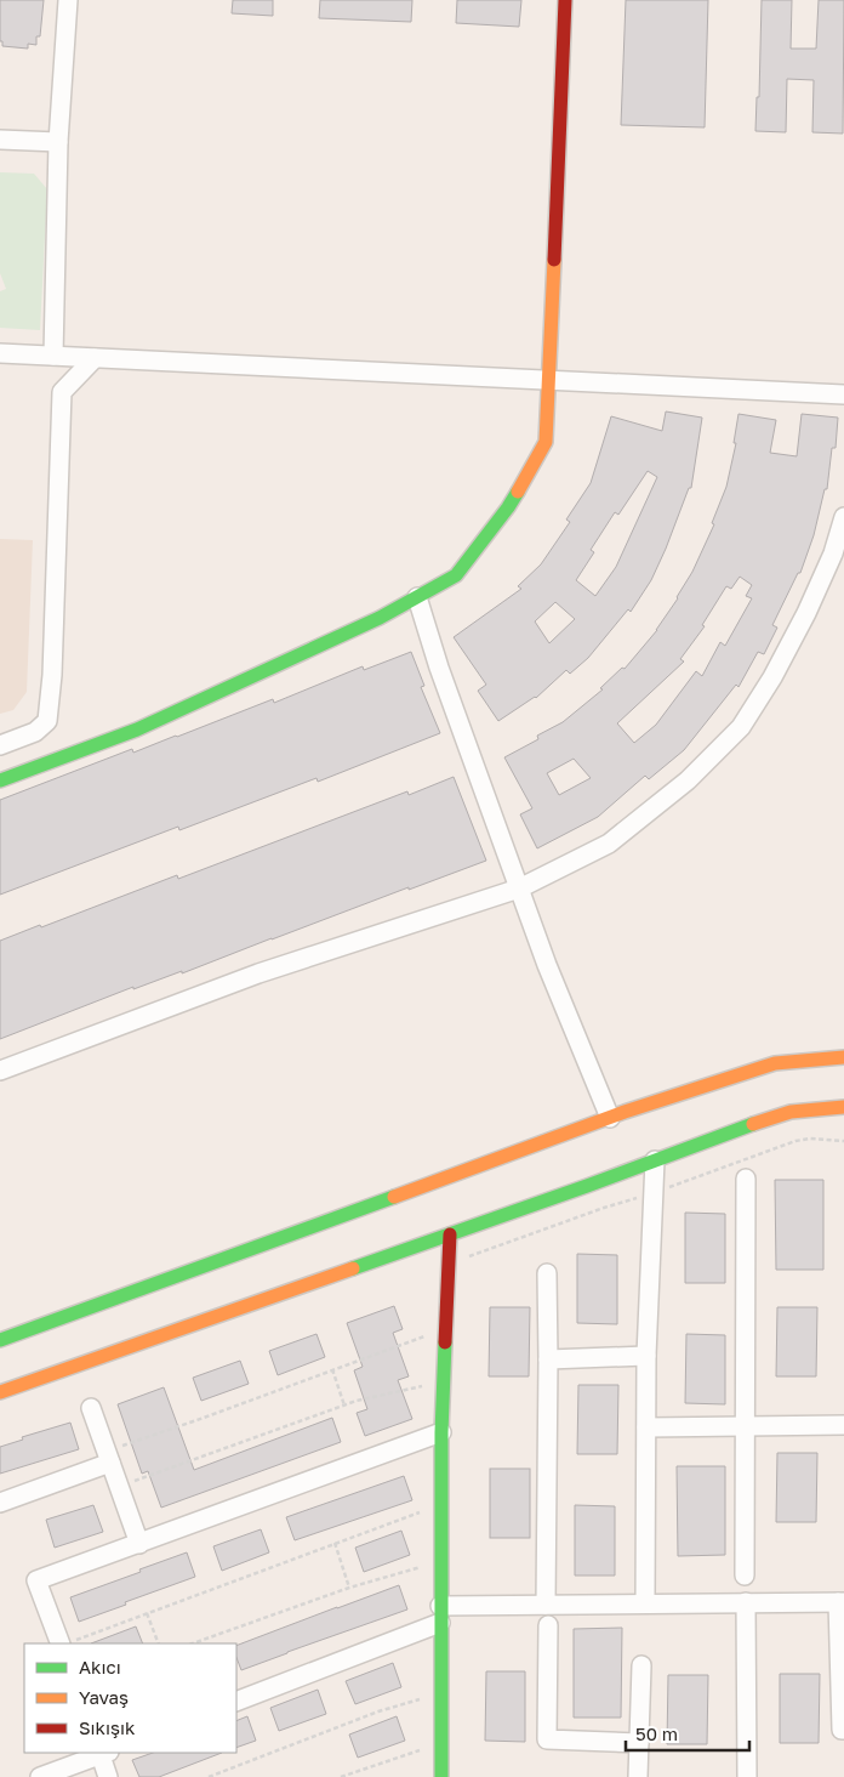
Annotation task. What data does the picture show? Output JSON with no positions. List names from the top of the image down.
{
  "legend": ["Akıcı", "Yavaş", "Sıkışık"],
  "scale_bar": "50 m"
}
